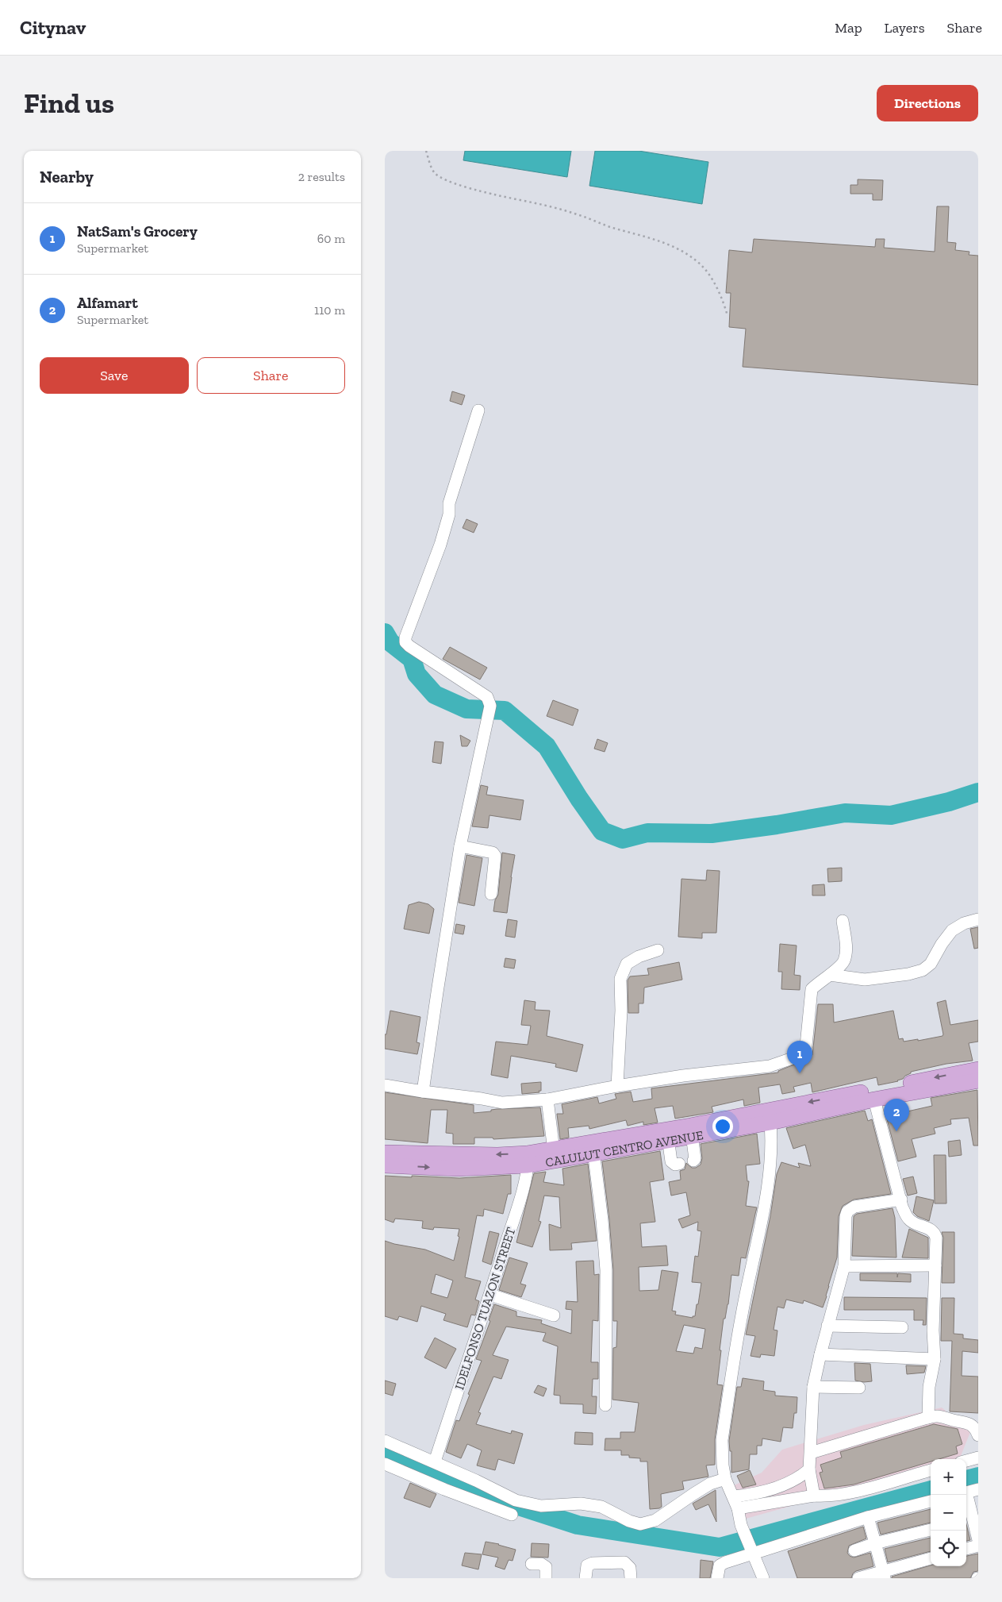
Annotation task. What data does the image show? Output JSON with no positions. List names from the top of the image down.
{
  "streets": {
    "main road": ["CALULUT CENTRO AVENUE"],
    "street": ["IDELFONSO TUAZON STREET"]
  },
  "crossings": [
    ["CALULUT CENTRO AVENUE", "IDELFONSO TUAZON STREET"]
  ],
  "page": {
    "header": "Citynav",
    "nav": ["Map", "Layers", "Share"],
    "buttons": [
      "Directions",
      ["Save", "Share"]
    ],
    "title": "Find us",
    "heading": ["Nearby", "2 results"],
    "list": [
      {
        "mark": "1",
        "name": "NatSam's Grocery",
        "note": "Supermarket",
        "value": "60 m"
      },
      {
        "mark": "2",
        "name": "Alfamart",
        "note": "Supermarket",
        "value": "110 m"
      }
    ],
    "pins": ["1", "2"],
    "map_buttons": ["+", "−"]
  }
}
